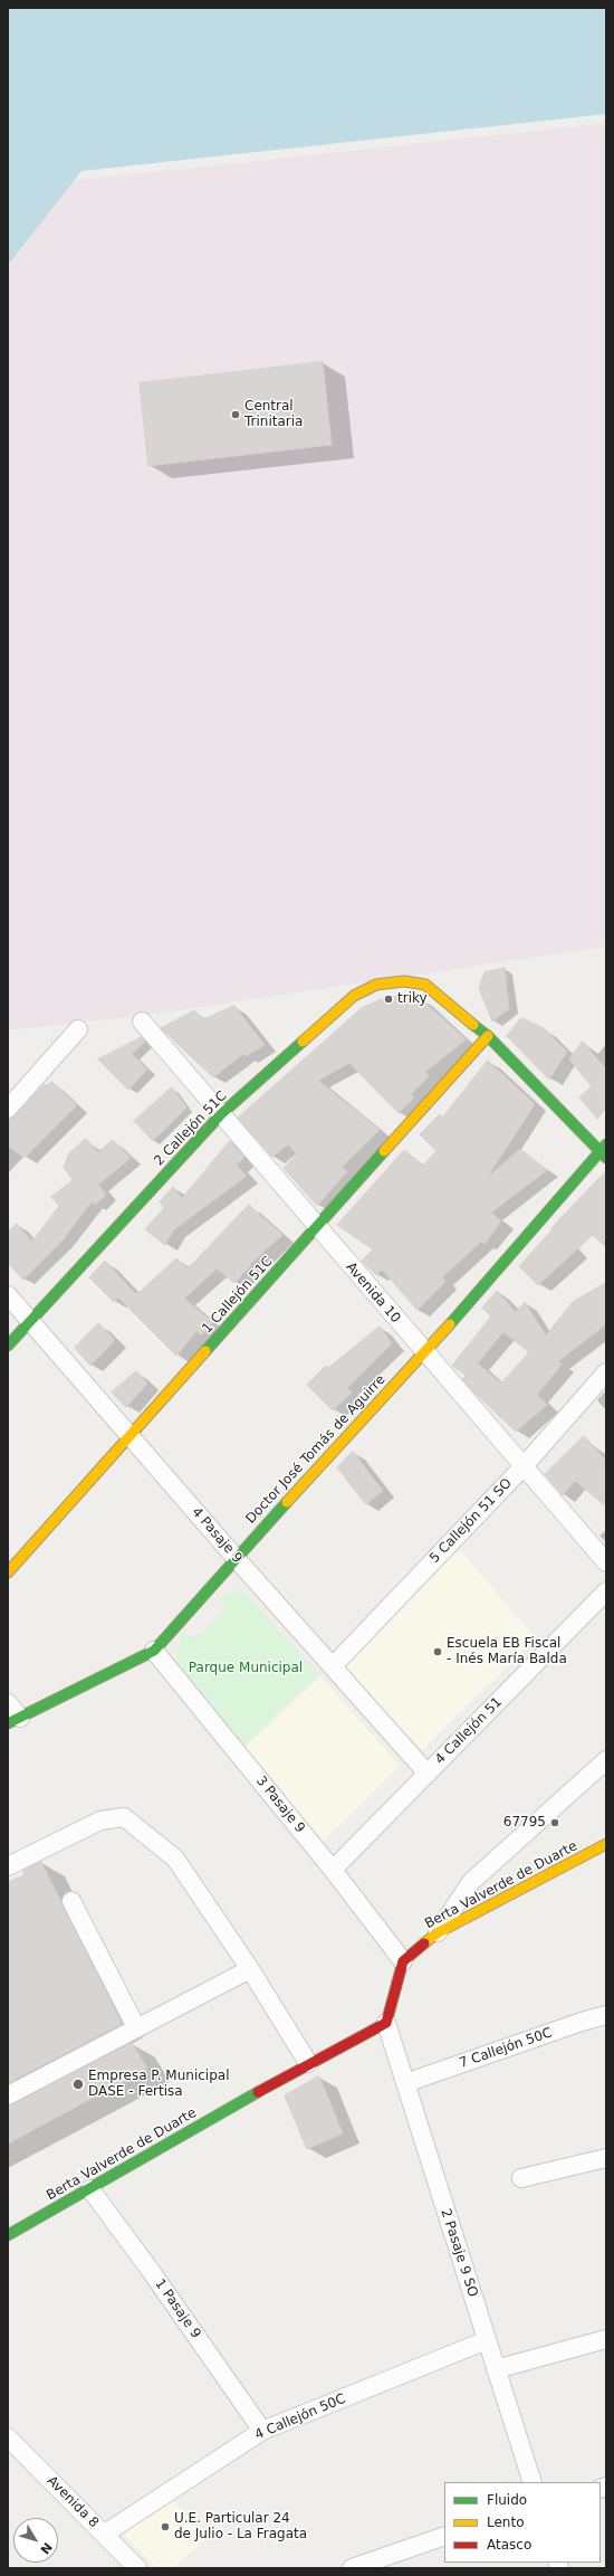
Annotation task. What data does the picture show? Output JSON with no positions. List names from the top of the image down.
{
  "streets": {
    "street": [
      "2 Callejón 51C",
      "Avenida 10",
      "1 Callejón 51C",
      "Doctor José Tomás de Aguirre",
      "5 Callejón 51 SO",
      "4 Pasaje 9",
      "4 Callejón 51",
      "3 Pasaje 9",
      "Berta Valverde de Duarte",
      "7 Callejón 50C",
      "2 Pasaje 9 SO",
      "1 Pasaje 9",
      "4 Callejón 50C",
      "Avenida 8"
    ]
  },
  "crossings": [
    ["2 Callejón 51C", "Avenida 10"],
    ["2 Callejón 51C", "1 Callejón 51C"],
    ["2 Callejón 51C", "4 Pasaje 9"],
    ["Avenida 10", "1 Callejón 51C"],
    ["Avenida 10", "Doctor José Tomás de Aguirre"],
    ["Avenida 10", "5 Callejón 51 SO"],
    ["1 Callejón 51C", "4 Pasaje 9"],
    ["Doctor José Tomás de Aguirre", "4 Pasaje 9"],
    ["Doctor José Tomás de Aguirre", "3 Pasaje 9"],
    ["5 Callejón 51 SO", "4 Pasaje 9"],
    ["4 Pasaje 9", "4 Callejón 51"],
    ["4 Callejón 51", "3 Pasaje 9"],
    ["3 Pasaje 9", "Berta Valverde de Duarte"],
    ["Berta Valverde de Duarte", "2 Pasaje 9 SO"],
    ["Berta Valverde de Duarte", "1 Pasaje 9"],
    ["7 Callejón 50C", "2 Pasaje 9 SO"],
    ["2 Pasaje 9 SO", "4 Callejón 50C"],
    ["1 Pasaje 9", "4 Callejón 50C"],
    ["4 Callejón 50C", "Avenida 8"]
  ],
  "parks": ["Parque Municipal"],
  "places": [
    "Central Trinitaria",
    "triky",
    "Escuela EB Fiscal - Inés María Balda",
    "67795",
    "Empresa P. Municipal DASE - Fertisa",
    "U.E. Particular 24 de Julio - La Fragata"
  ],
  "legend": ["Fluido", "Lento", "Atasco"],
  "north": "bottom right"
}
